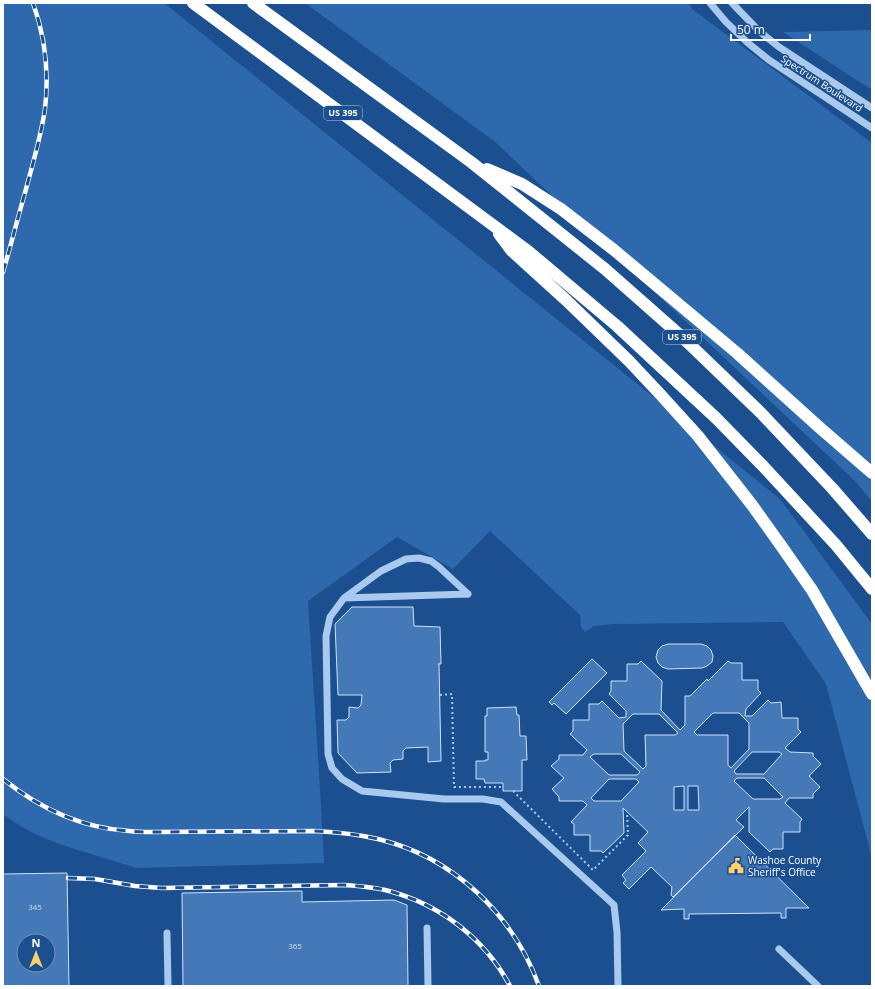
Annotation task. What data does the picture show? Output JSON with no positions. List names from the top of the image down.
{
  "streets": {
    "highway": ["US 395"],
    "street": ["Spectrum Boulevard"]
  },
  "places": {
    "public building": ["Washoe County Sheriff's Office"]
  },
  "house_numbers": ["345", "365"],
  "scale_bar": "50 m",
  "north": "top"
}
